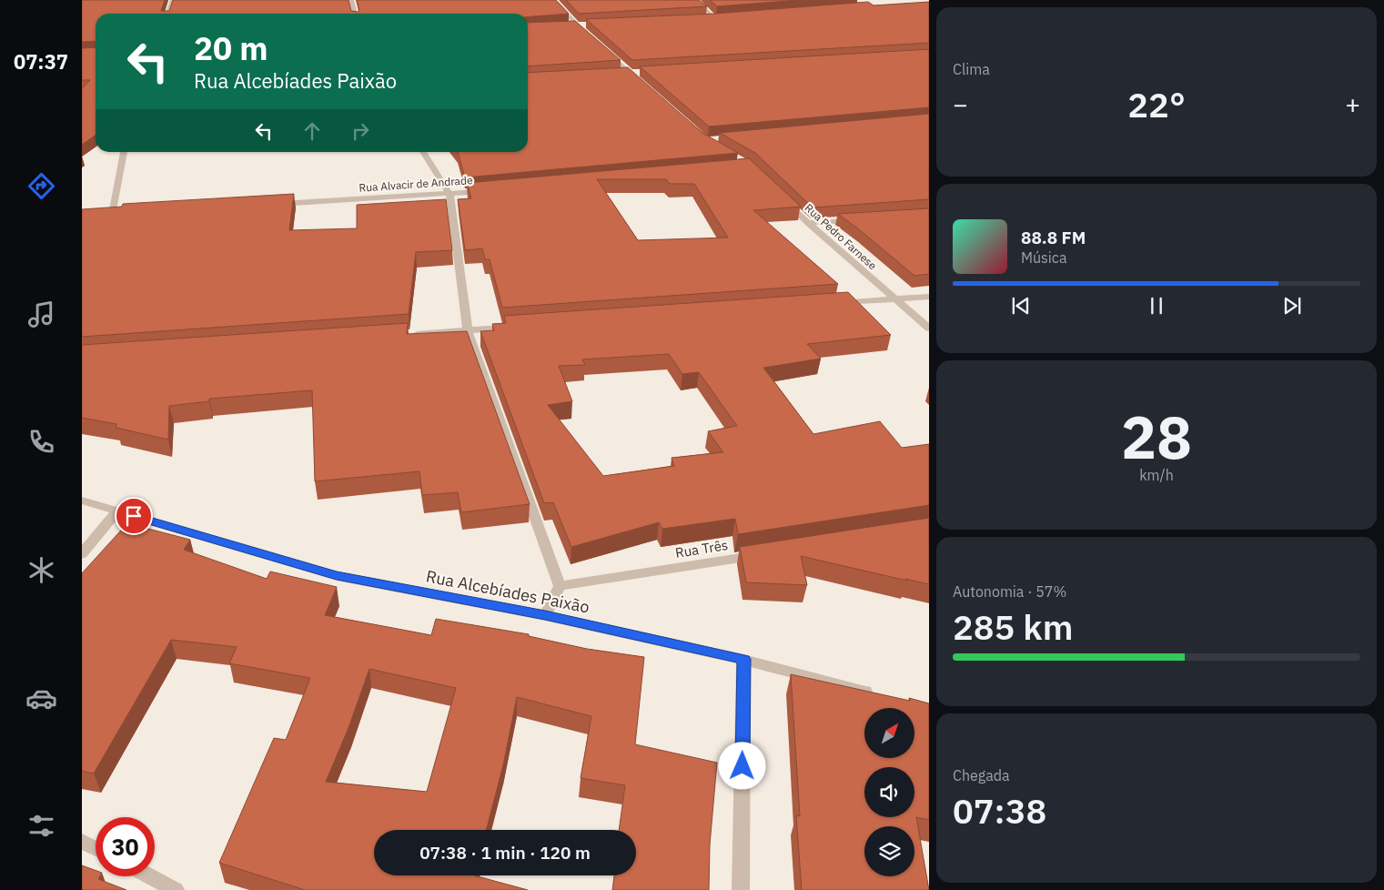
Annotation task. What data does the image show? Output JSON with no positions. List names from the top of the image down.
{
  "streets": {
    "street": [
      "Rua Alvacir de Andrade",
      "Rua Pedro Farnese",
      "Rua Três",
      "Rua Alcebíades Paixão"
    ]
  },
  "north": "top right",
  "page": {
    "tabs": "07:37",
    "tile": [
      "Clima",
      ["28", "km/h"],
      ["Autonomia · 57%", "285 km"],
      ["Chegada", "07:38"]
    ],
    "turn": ["20 m", "Rua Alcebíades Paixão"],
    "heat": ["−", "22°", "+"],
    "song": ["88.8 FM", "Música"],
    "limit": "30",
    "trip": "07:38 · 1 min · 120 m"
  }
}
